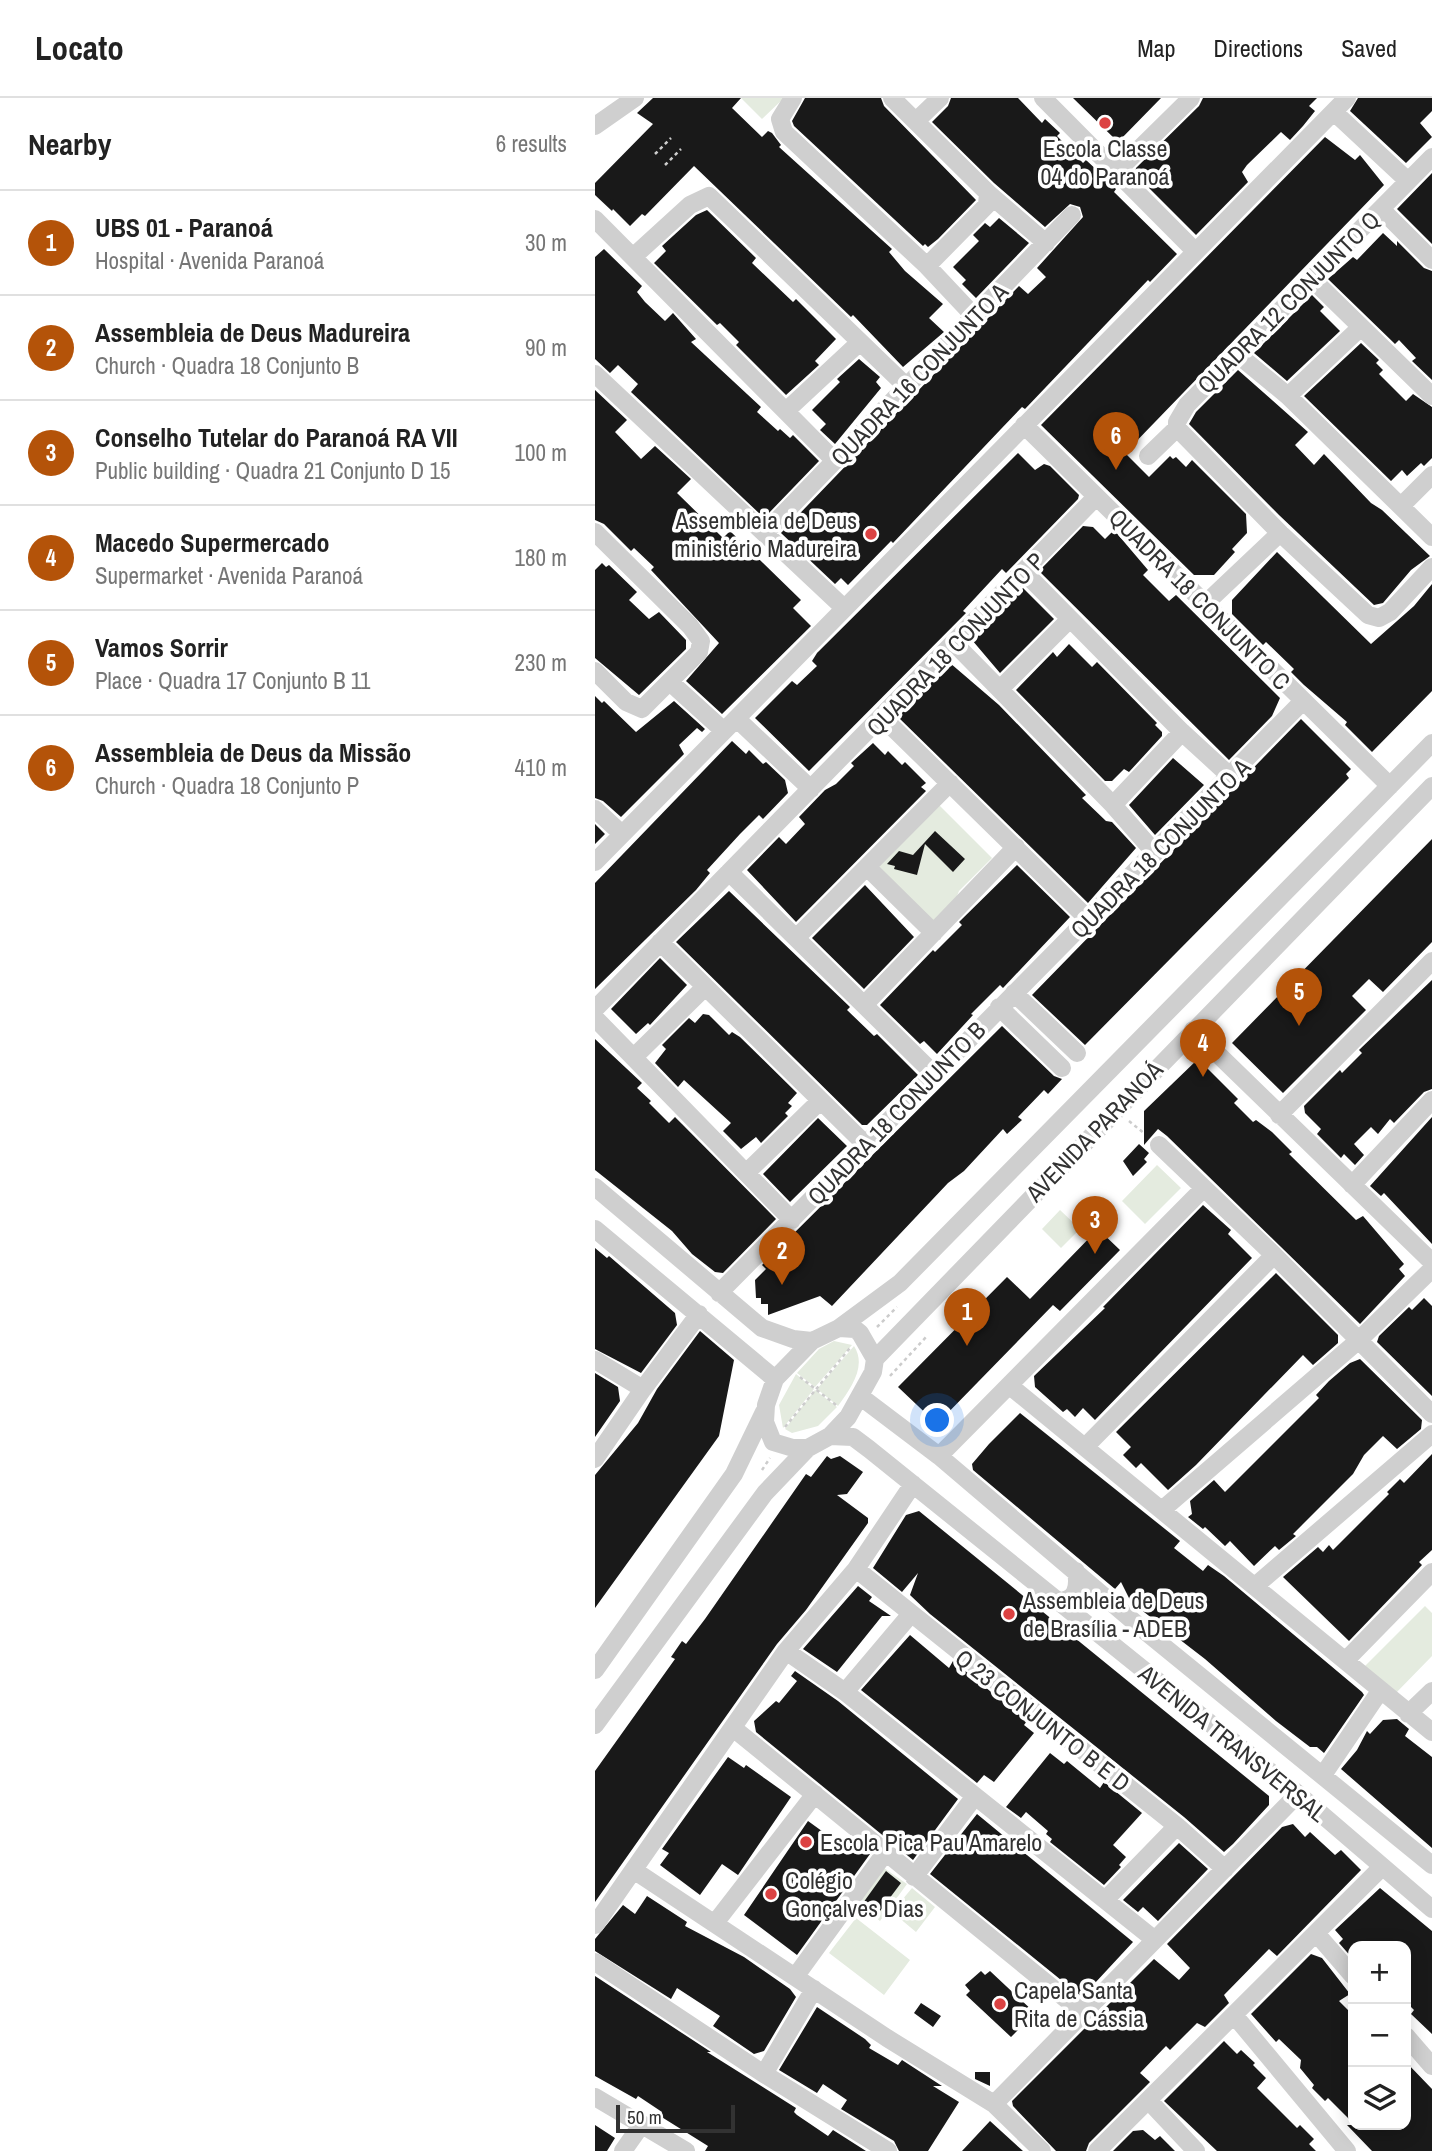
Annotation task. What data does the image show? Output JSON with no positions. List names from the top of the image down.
{
  "streets": {
    "street": [
      "QUADRA 12 CONJUNTO Q",
      "QUADRA 16 CONJUNTO A",
      "QUADRA 18 CONJUNTO C",
      "QUADRA 18 CONJUNTO P",
      "QUADRA 18 CONJUNTO A",
      "QUADRA 18 CONJUNTO B",
      "AVENIDA PARANOÁ",
      "Q 23 CONJUNTO B E D",
      "AVENIDA TRANSVERSAL"
    ]
  },
  "crossings": [
    ["QUADRA 18 CONJUNTO C", "QUADRA 18 CONJUNTO P"],
    ["QUADRA 18 CONJUNTO C", "QUADRA 18 CONJUNTO A"],
    ["QUADRA 18 CONJUNTO A", "QUADRA 18 CONJUNTO B"]
  ],
  "places": [
    "Escola Classe 04 do Paranoá",
    "Assembleia de Deus ministério Madureira",
    "Assembleia de Deus de Brasília - ADEB",
    "Escola Pica Pau Amarelo",
    "Colégio Gonçalves Dias",
    "Capela Santa Rita de Cássia"
  ],
  "scale_bar": "50 m",
  "page": {
    "header": "Locato",
    "nav": ["Map", "Directions", "Saved"],
    "heading": ["Nearby", "6 results"],
    "list": [
      {
        "mark": "1",
        "name": "UBS 01 - Paranoá",
        "note": "Hospital · Avenida Paranoá",
        "value": "30 m"
      },
      {
        "mark": "2",
        "name": "Assembleia de Deus Madureira",
        "note": "Church · Quadra 18 Conjunto B",
        "value": "90 m"
      },
      {
        "mark": "3",
        "name": "Conselho Tutelar do Paranoá RA VII",
        "note": "Public building · Quadra 21 Conjunto D 15",
        "value": "100 m"
      },
      {
        "mark": "4",
        "name": "Macedo Supermercado",
        "note": "Supermarket · Avenida Paranoá",
        "value": "180 m"
      },
      {
        "mark": "5",
        "name": "Vamos Sorrir",
        "note": "Place · Quadra 17 Conjunto B 11",
        "value": "230 m"
      },
      {
        "mark": "6",
        "name": "Assembleia de Deus da Missão",
        "note": "Church · Quadra 18 Conjunto P",
        "value": "410 m"
      }
    ],
    "pins": [
      "6",
      "5",
      "4",
      "3",
      "2",
      "1"
    ],
    "map_buttons": ["+", "−"],
    "scale": "50 m"
  }
}
